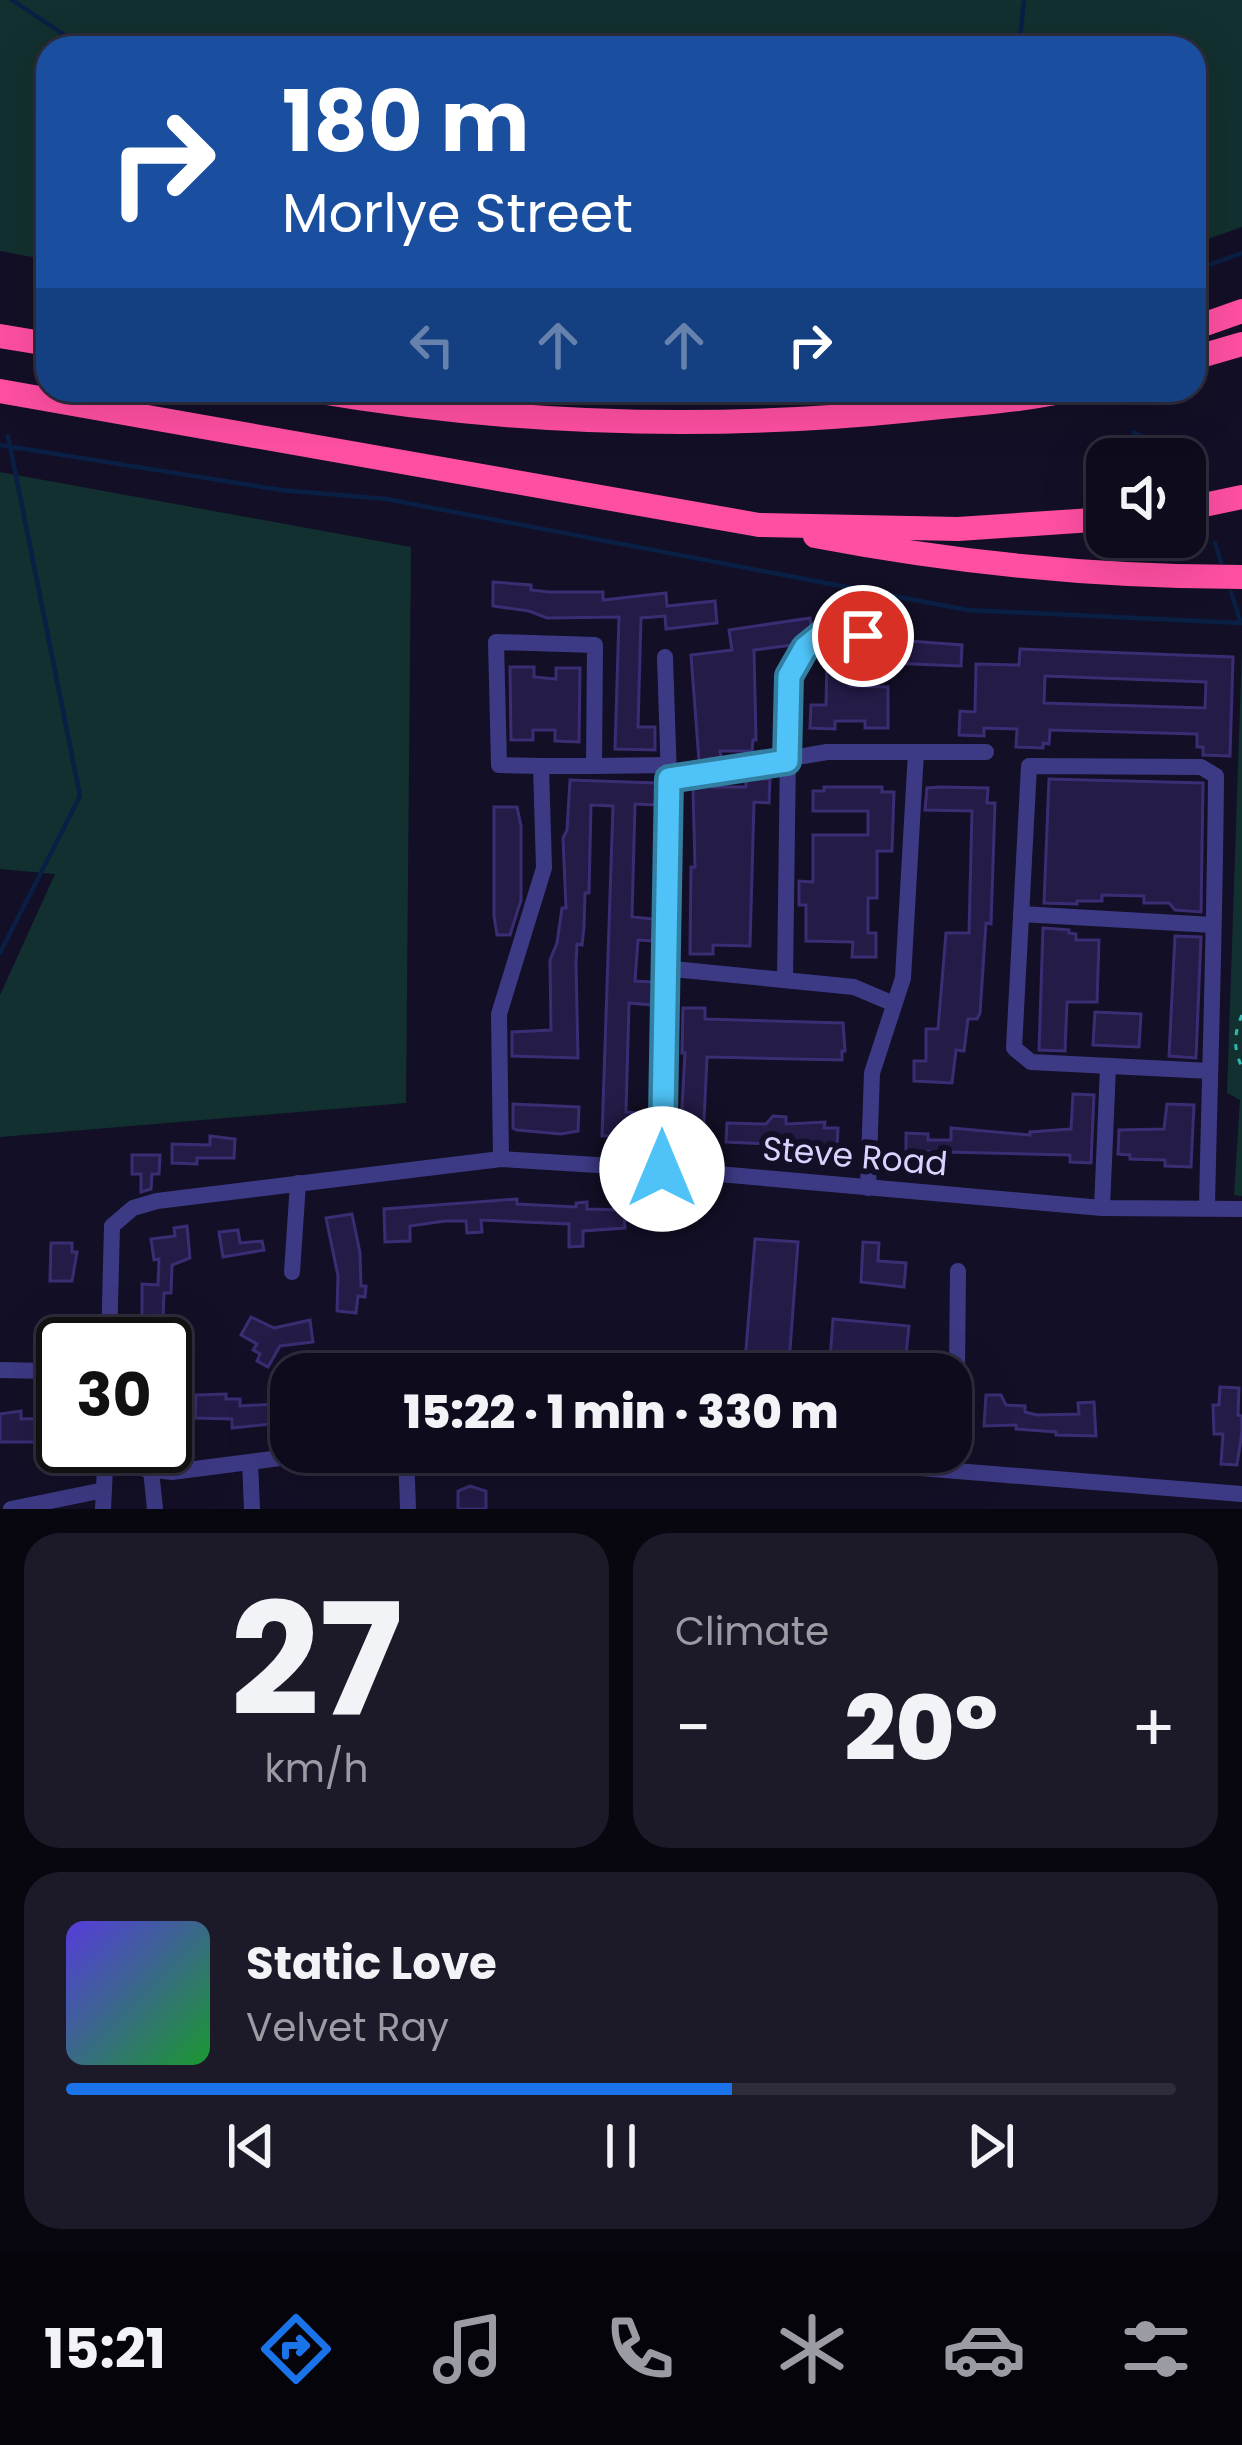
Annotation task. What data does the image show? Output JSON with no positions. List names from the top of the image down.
{
  "streets": {
    "street": ["Steve Road"]
  },
  "page": {
    "turn": ["180 m", "Morlye Street"],
    "limit": "30",
    "trip": "15:22 · 1 min · 330 m",
    "tile": [
      ["27", "km/h"],
      "Climate"
    ],
    "heat": ["−", "20°", "+"],
    "song": ["Static Love", "Velvet Ray"],
    "tabs": "15:21"
  }
}
